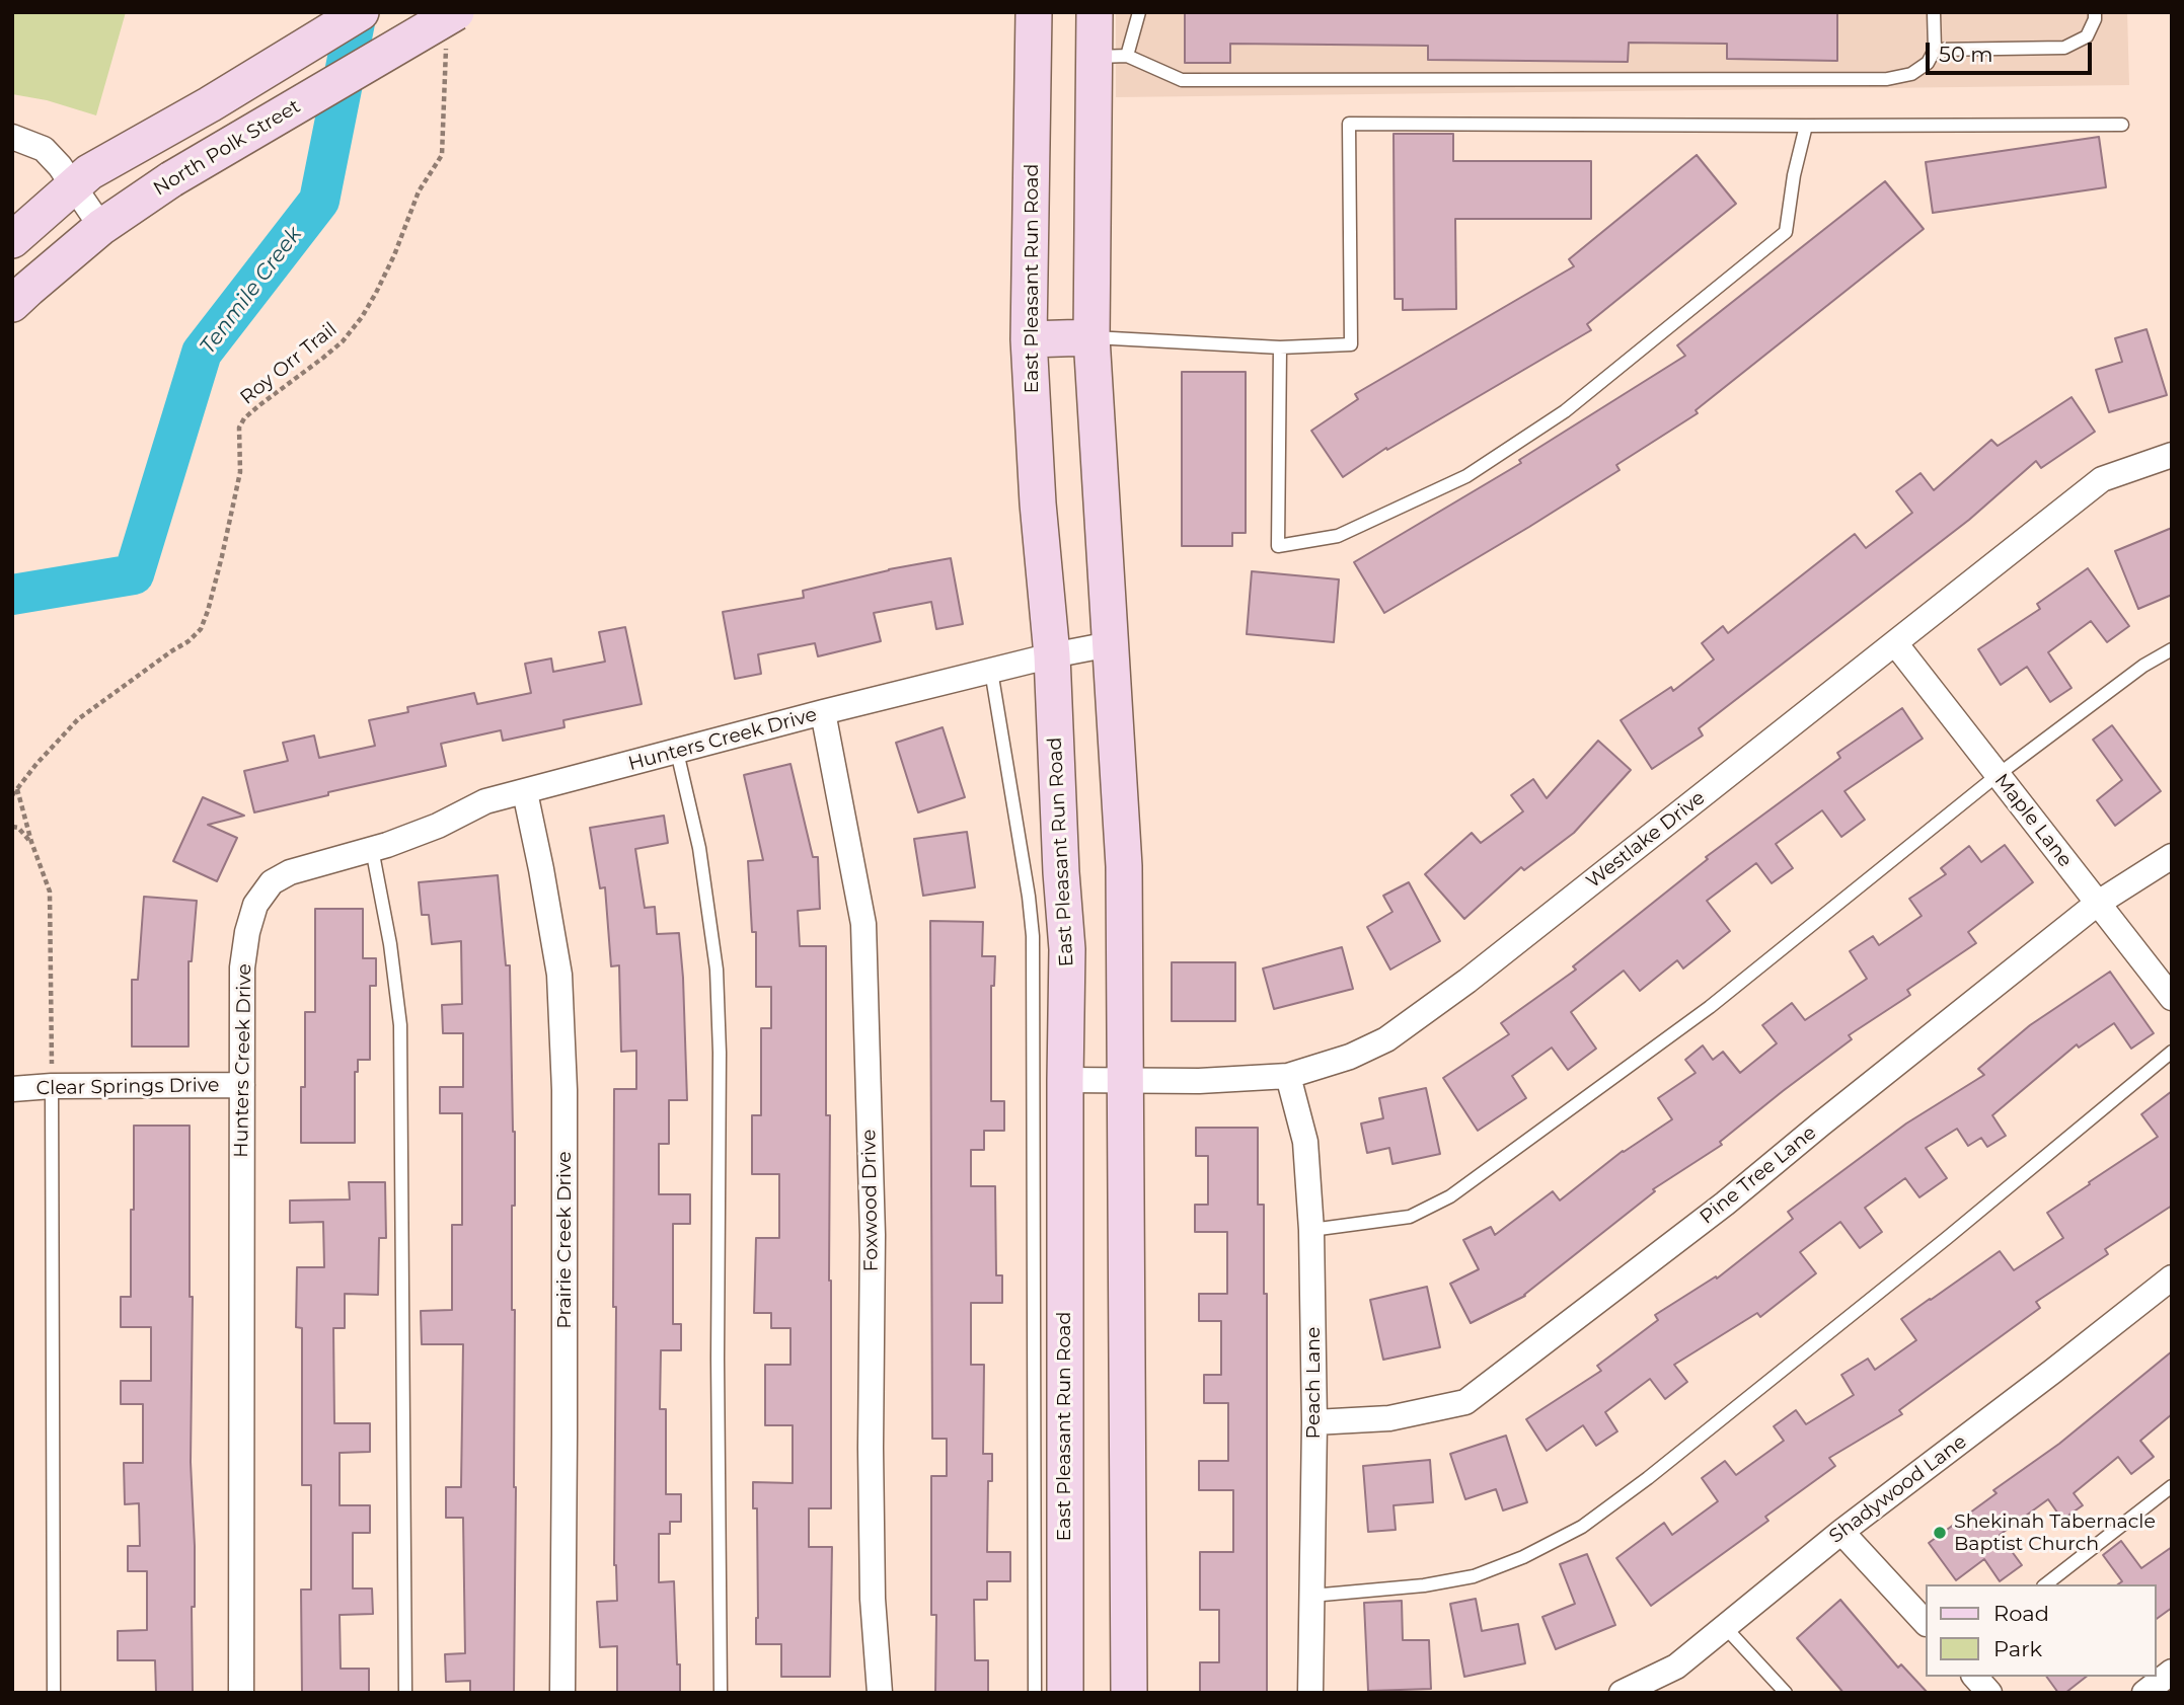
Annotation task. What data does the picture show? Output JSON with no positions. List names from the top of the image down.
{
  "streets": {
    "main road": ["North Polk Street", "East Pleasant Run Road"],
    "street": [
      "Hunters Creek Drive",
      "Maple Lane",
      "Westlake Drive",
      "Clear Springs Drive",
      "Pine Tree Lane",
      "Foxwood Drive",
      "Prairie Creek Drive",
      "Peach Lane",
      "Shadywood Lane"
    ],
    "path": ["Roy Orr Trail"]
  },
  "crossings": [
    ["North Polk Street", "Roy Orr Trail"],
    ["East Pleasant Run Road", "Hunters Creek Drive"],
    ["East Pleasant Run Road", "Westlake Drive"],
    ["Hunters Creek Drive", "Clear Springs Drive"],
    ["Hunters Creek Drive", "Foxwood Drive"],
    ["Hunters Creek Drive", "Prairie Creek Drive"],
    ["Maple Lane", "Westlake Drive"],
    ["Maple Lane", "Pine Tree Lane"],
    ["Westlake Drive", "Peach Lane"],
    ["Pine Tree Lane", "Peach Lane"]
  ],
  "water": ["Tenmile Creek"],
  "places": ["Shekinah Tabernacle Baptist Church"],
  "legend": ["Road", "Park"],
  "scale_bar": "50 m"
}
